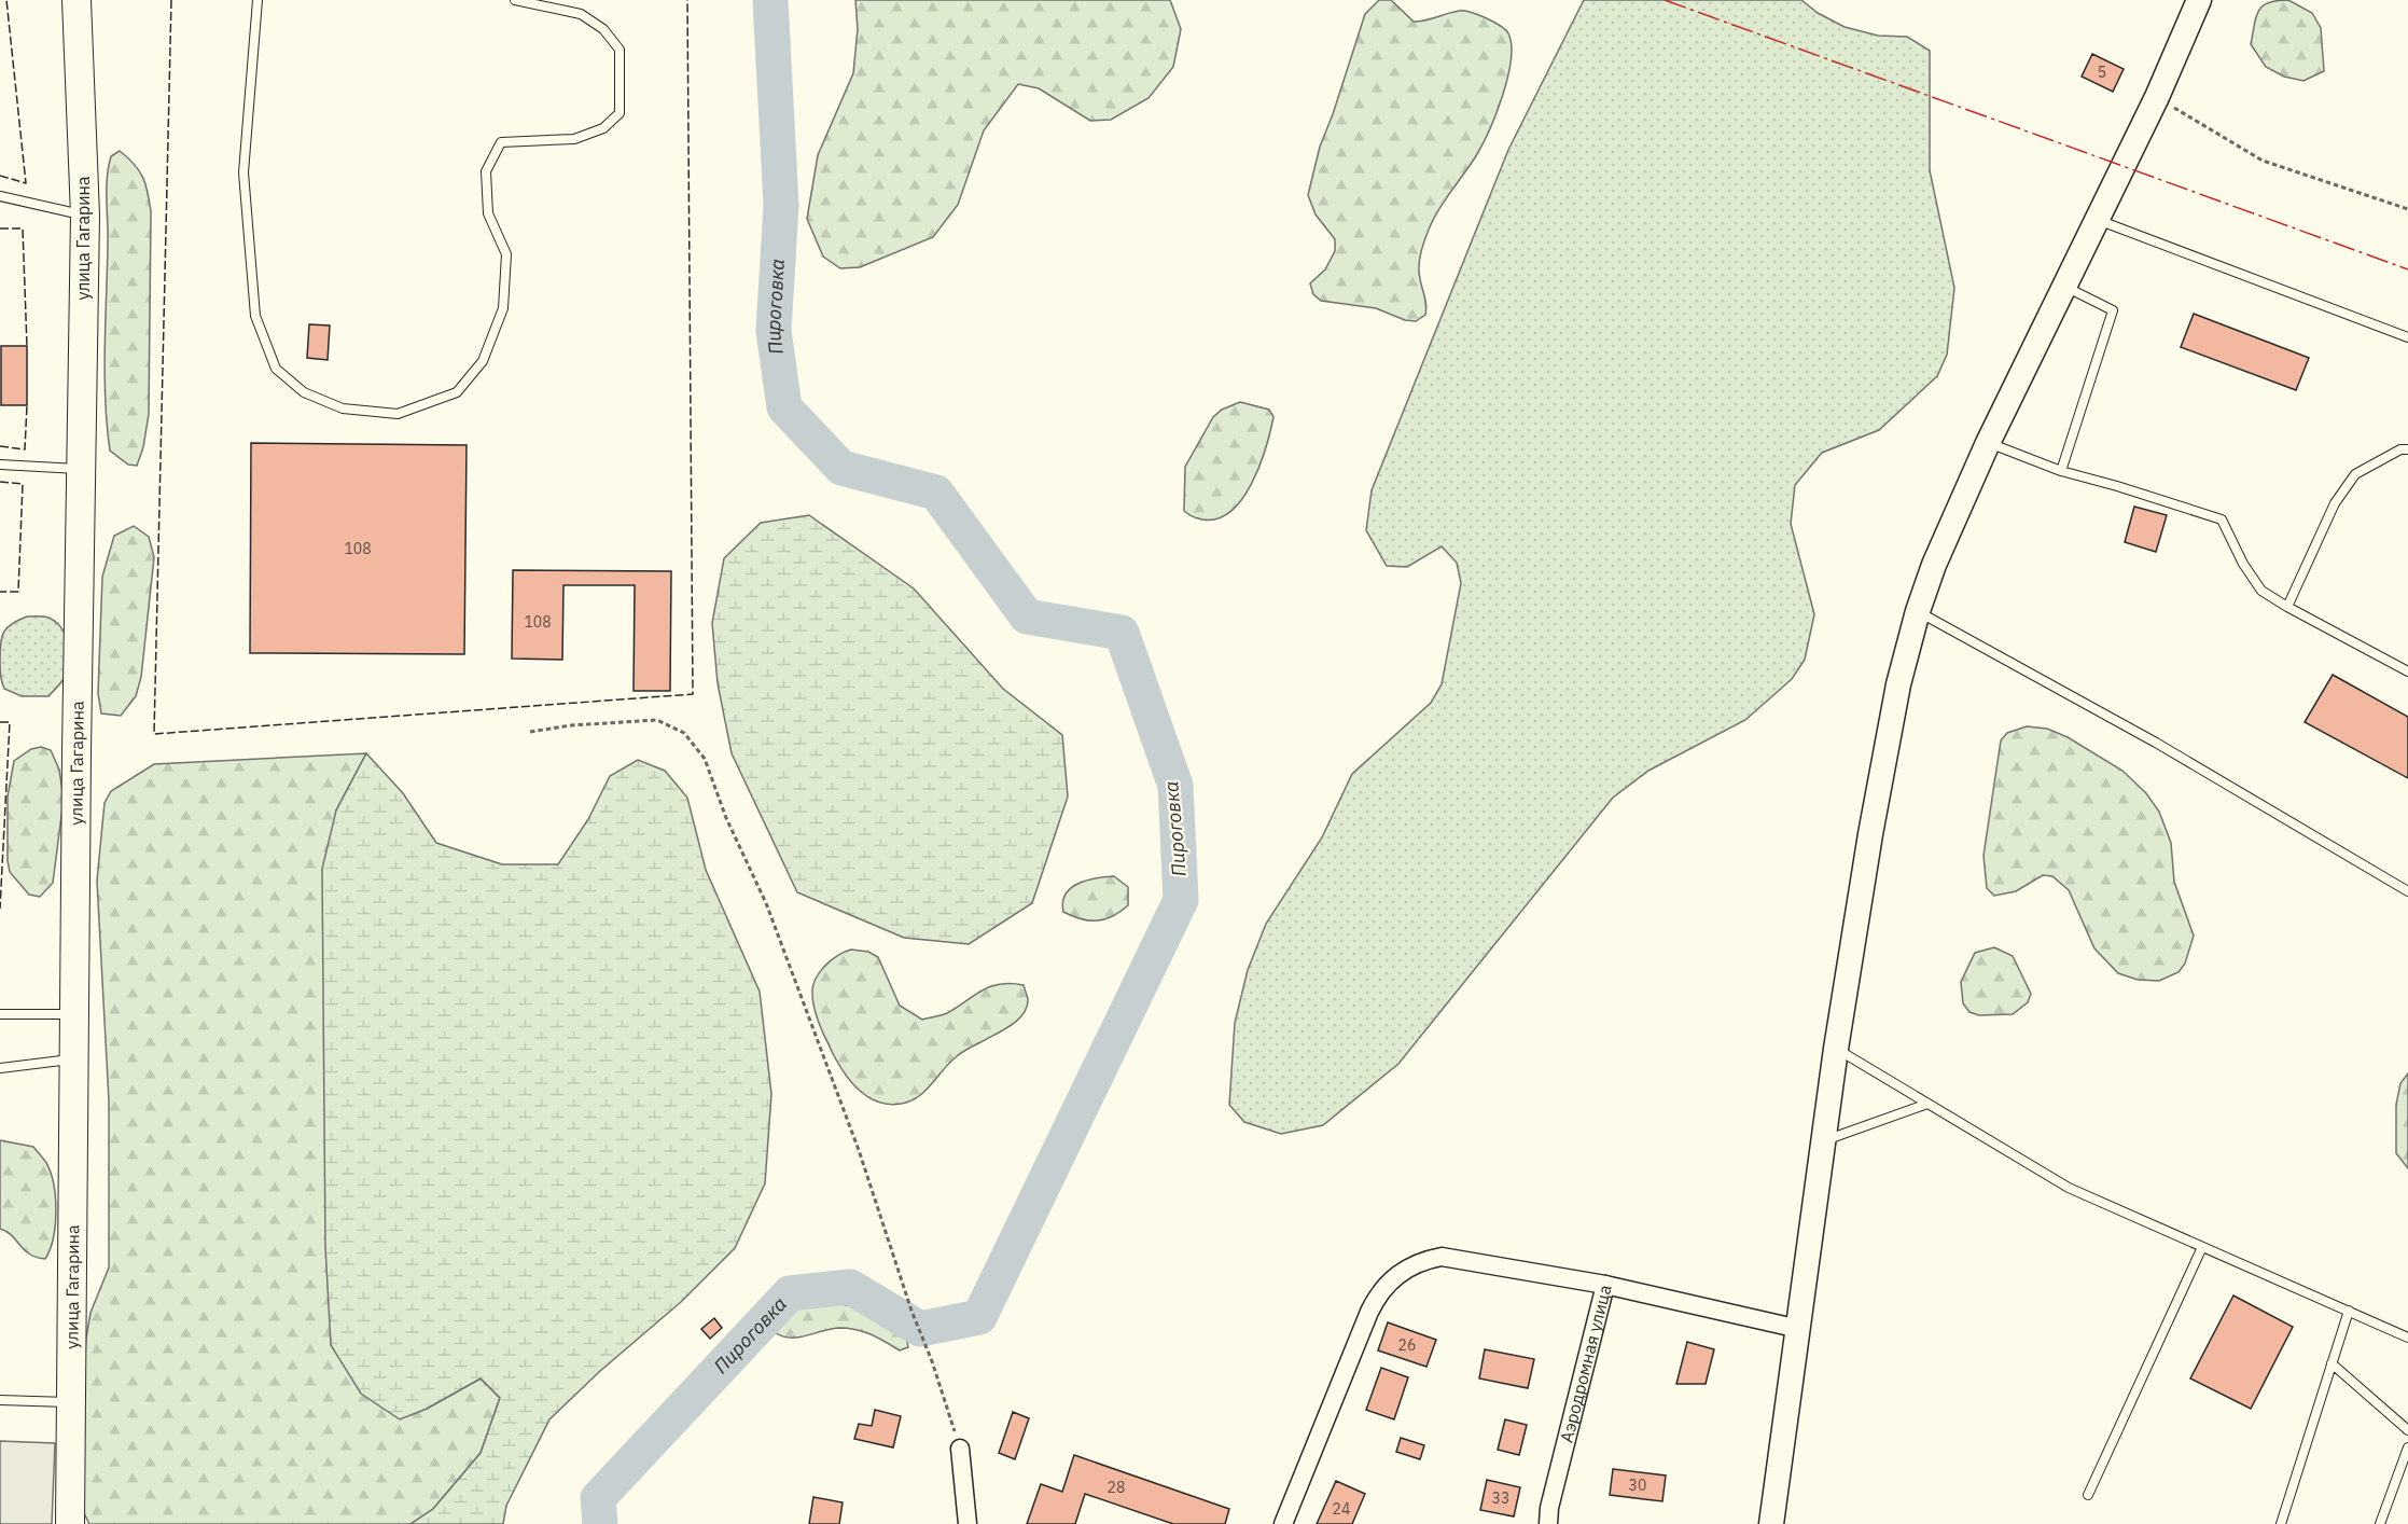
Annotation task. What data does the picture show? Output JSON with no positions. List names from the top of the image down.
{
  "streets": {
    "main road": ["улица Гагарина"],
    "street": ["Аэродромная улица"]
  },
  "water": ["Пироговка"],
  "house_numbers": [
    "5",
    "108",
    "108",
    "26",
    "30",
    "28",
    "33",
    "24"
  ]
}
